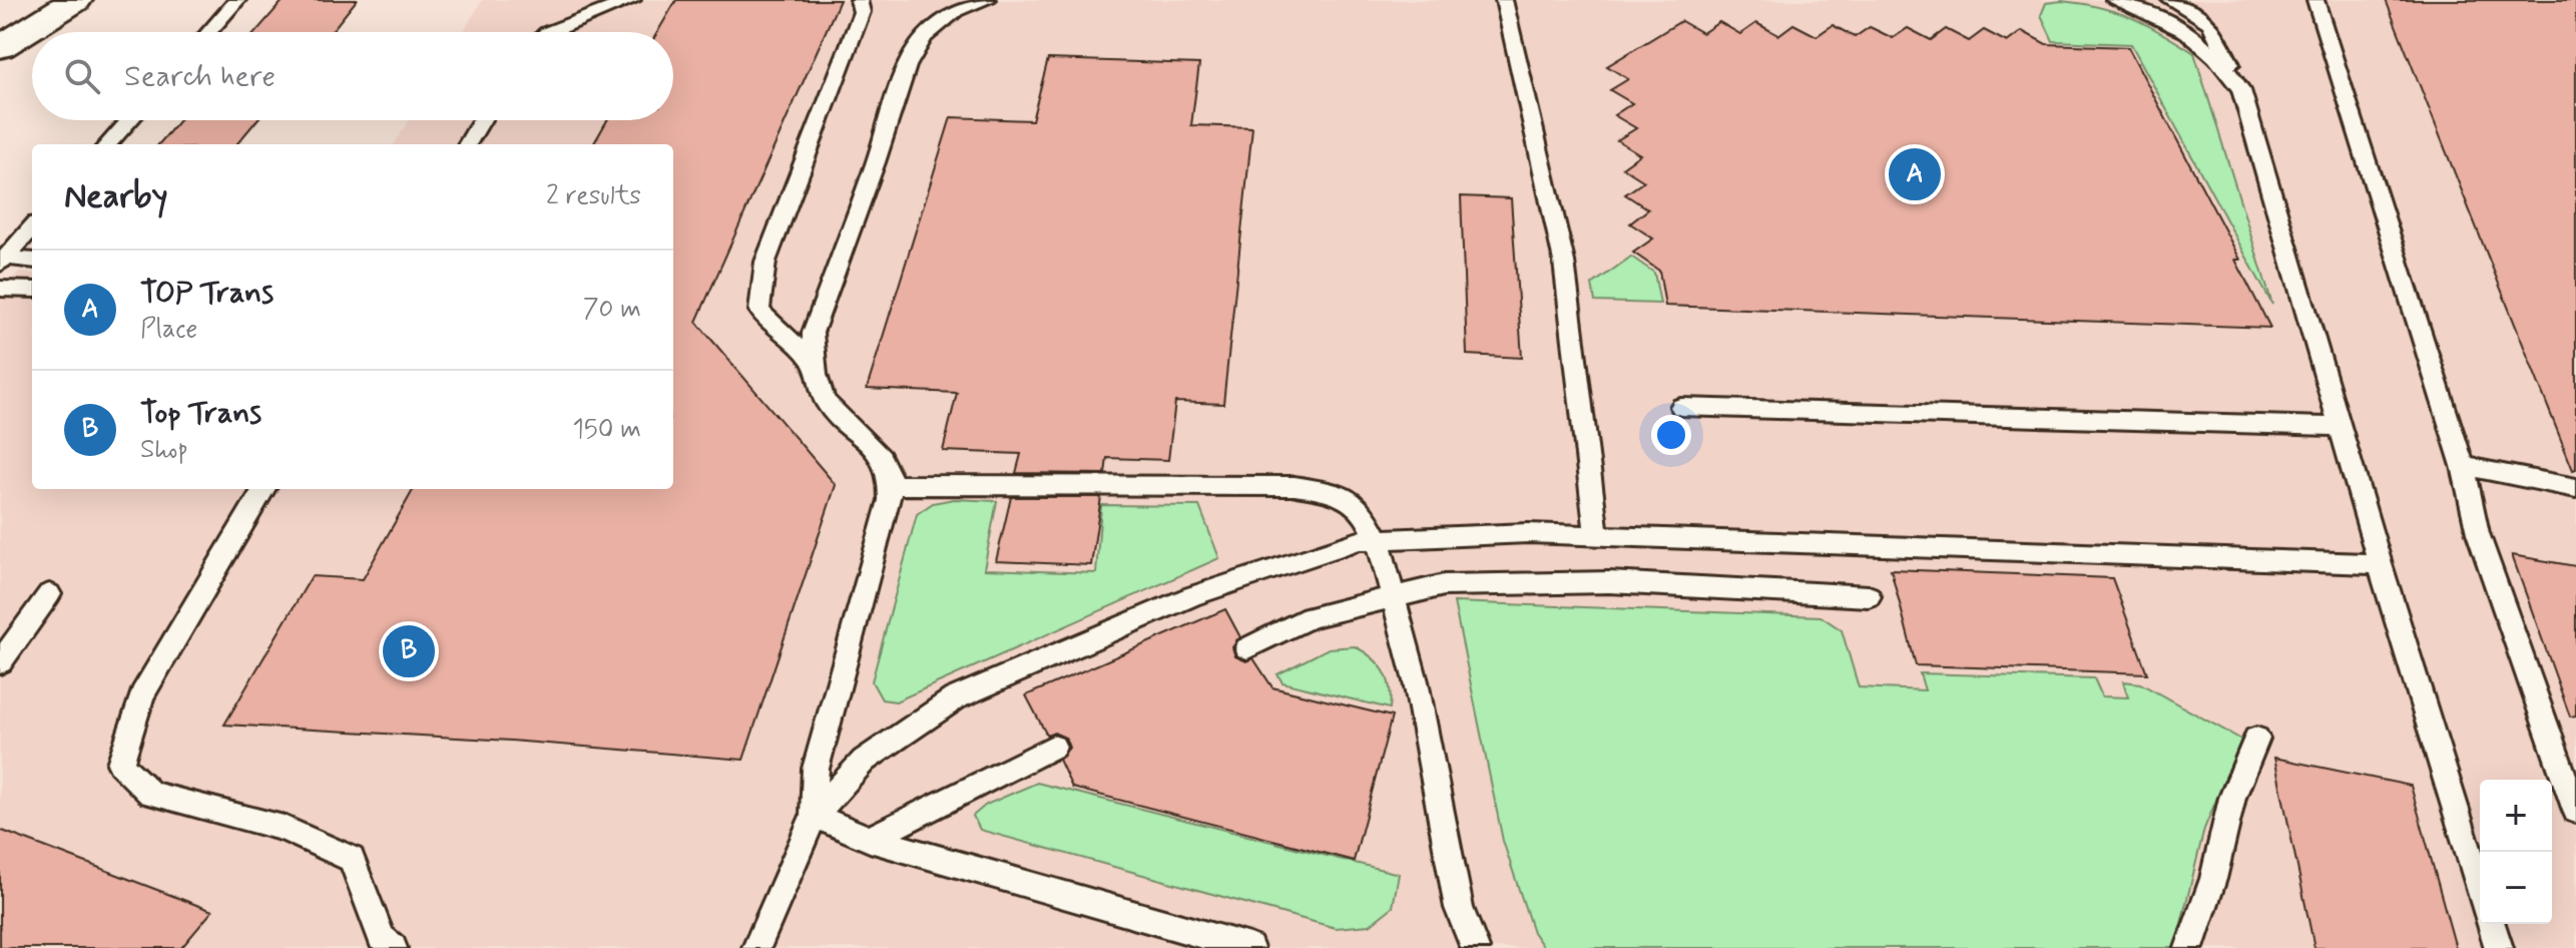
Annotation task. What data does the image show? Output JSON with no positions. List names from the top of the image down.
{
  "page": {
    "search": "Search here",
    "pins": ["A", "B"],
    "heading": ["Nearby", "2 results"],
    "list": [
      {
        "mark": "A",
        "name": "TOP Trans",
        "note": "Place",
        "value": "70 m"
      },
      {
        "mark": "B",
        "name": "Top Trans",
        "note": "Shop",
        "value": "150 m"
      }
    ],
    "map_buttons": ["+", "−"]
  }
}
